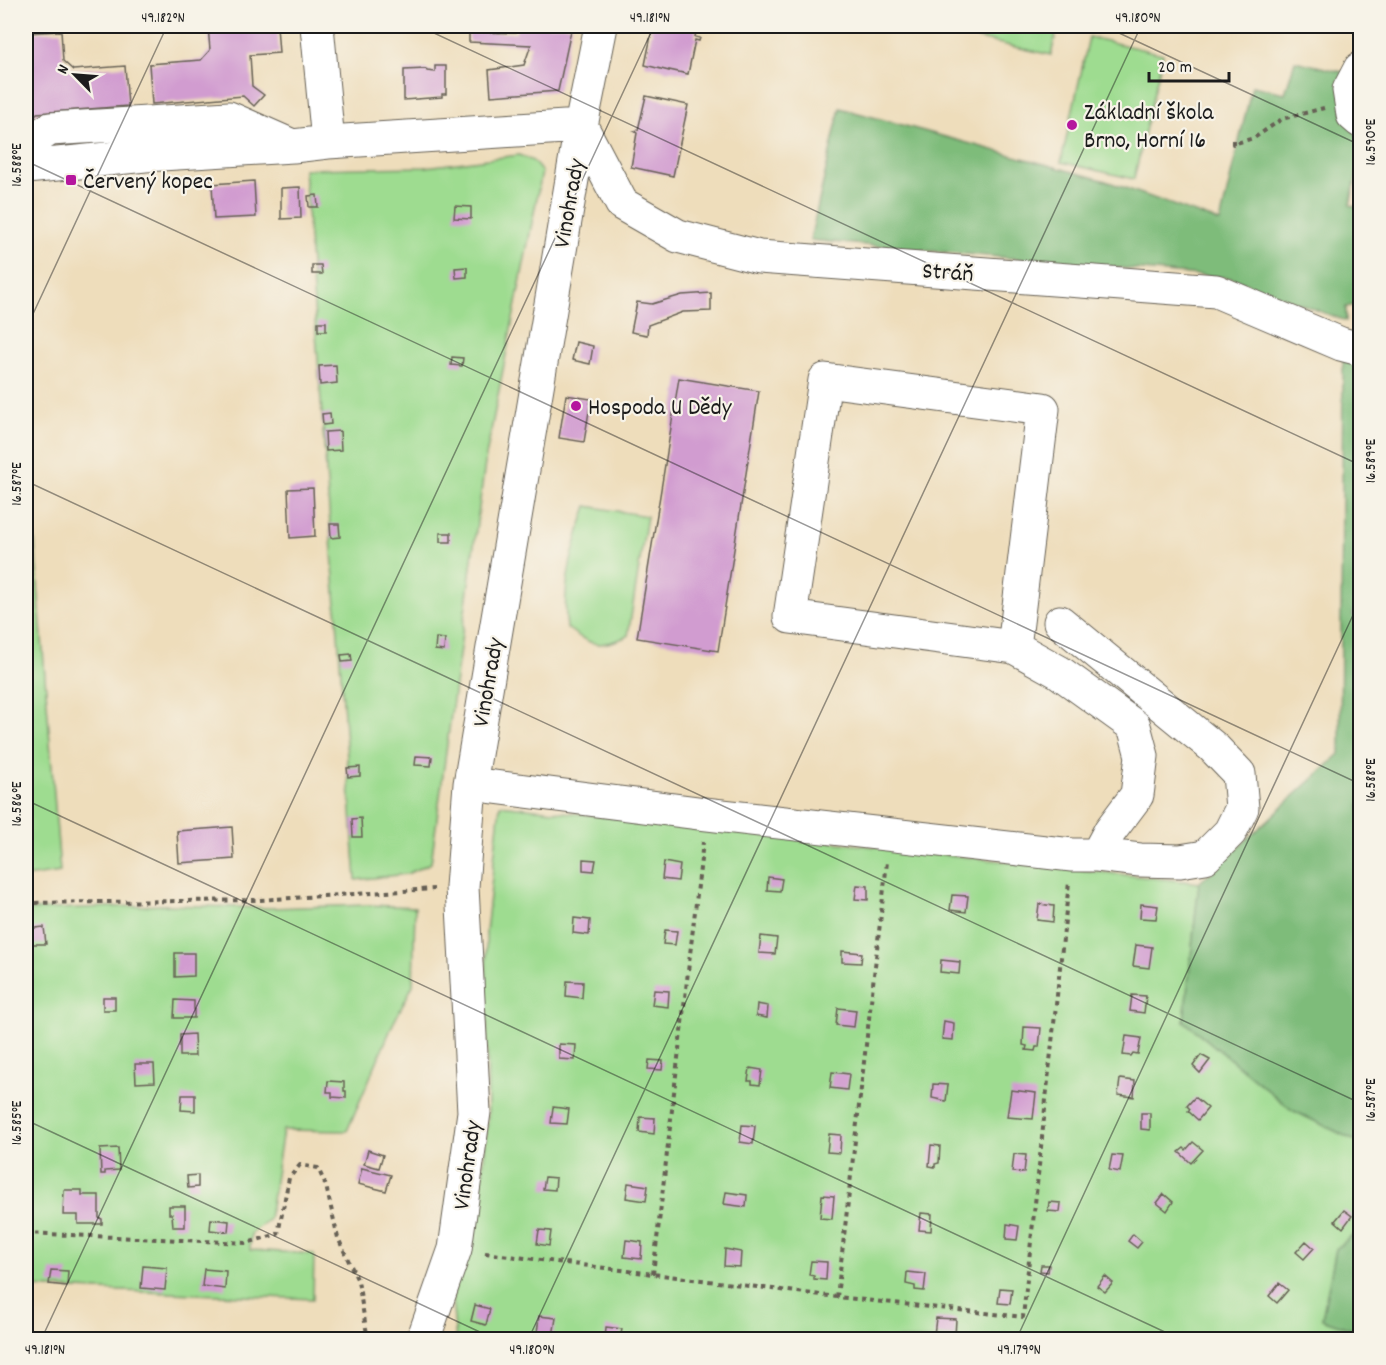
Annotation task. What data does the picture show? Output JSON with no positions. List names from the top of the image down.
{
  "streets": {
    "street": ["Vinohrady", "Stráň"]
  },
  "crossings": [
    ["Vinohrady", "Stráň"]
  ],
  "places": {
    "other": ["Základní škola Brno, Horní 16", "Hospoda U Dědy"],
    "transit": ["Červený kopec"]
  },
  "scale_bar": "20 m",
  "north": "top left",
  "coordinates": [
    "49.182°N",
    "49.181°N",
    "49.180°N",
    "16.590°E",
    "16.588°E",
    "16.589°E",
    "16.587°E",
    "16.586°E",
    "16.585°E",
    "49.179°N"
  ]
}
